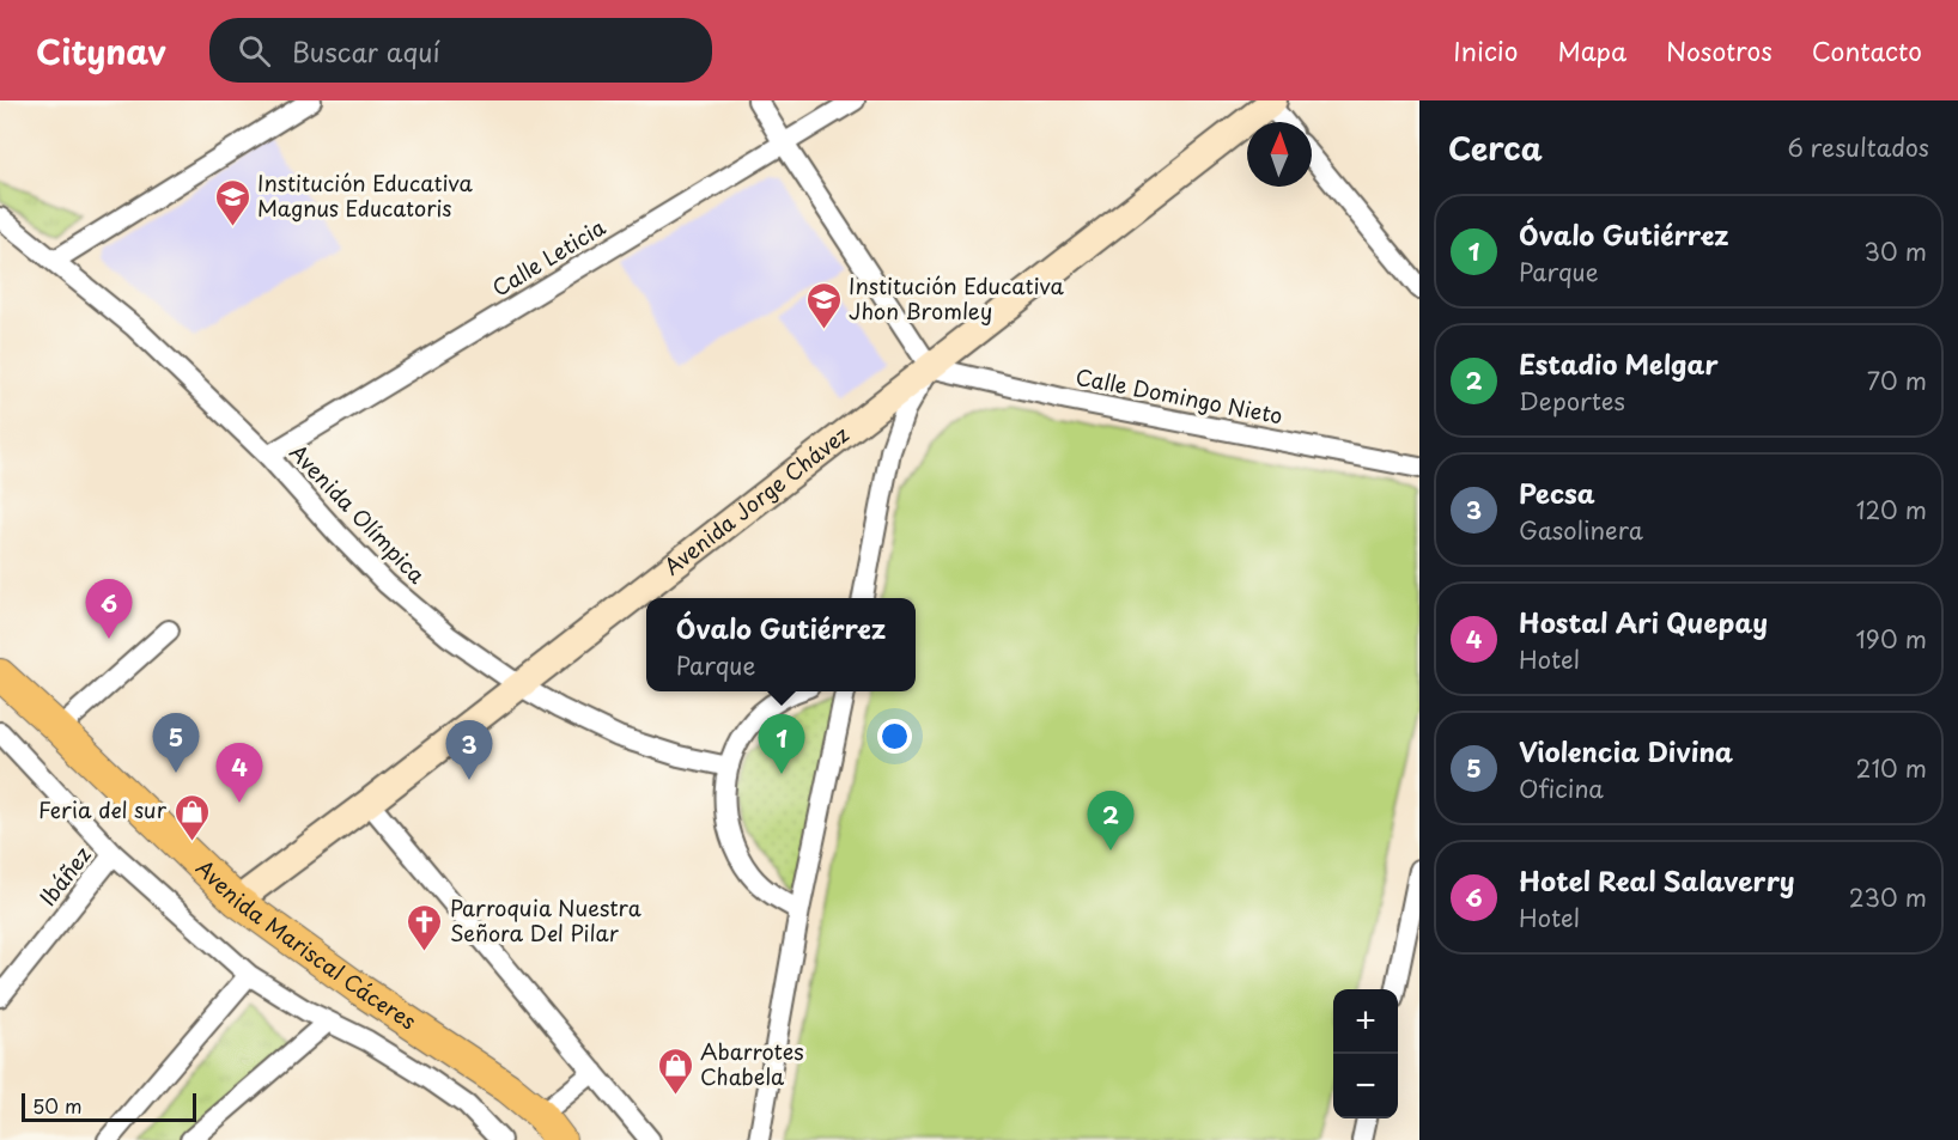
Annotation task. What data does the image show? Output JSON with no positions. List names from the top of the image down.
{
  "streets": {
    "main road": ["Avenida Jorge Chávez", "Avenida Mariscal Cáceres"],
    "street": [
      "Calle Leticia",
      "Calle Domingo Nieto",
      "Avenida Olímpica",
      "Ibáñez"
    ]
  },
  "crossings": [
    ["Calle Leticia", "Avenida Olímpica"],
    ["Calle Domingo Nieto", "Avenida Jorge Chávez"],
    ["Avenida Jorge Chávez", "Avenida Olímpica"],
    ["Avenida Jorge Chávez", "Avenida Mariscal Cáceres"]
  ],
  "places": {
    "school or university": ["Institución Educativa Magnus Educatoris", "Institución Educativa Jhon Bromley"],
    "shop": ["Feria del sur", "Abarrotes Chabela"],
    "church": ["Parroquia Nuestra Señora Del Pilar"]
  },
  "scale_bar": "50 m",
  "north": "top",
  "page": {
    "header": "Citynav",
    "search": "Buscar aquí",
    "nav": [
      "Inicio",
      "Mapa",
      "Nosotros",
      "Contacto"
    ],
    "heading": ["Cerca", "6 resultados"],
    "list": [
      {
        "mark": "1",
        "name": "Óvalo Gutiérrez",
        "note": "Parque",
        "value": "30 m"
      },
      {
        "mark": "2",
        "name": "Estadio Melgar",
        "note": "Deportes",
        "value": "70 m"
      },
      {
        "mark": "3",
        "name": "Pecsa",
        "note": "Gasolinera",
        "value": "120 m"
      },
      {
        "mark": "4",
        "name": "Hostal Ari Quepay",
        "note": "Hotel",
        "value": "190 m"
      },
      {
        "mark": "5",
        "name": "Violencia Divina",
        "note": "Oficina",
        "value": "210 m"
      },
      {
        "mark": "6",
        "name": "Hotel Real Salaverry",
        "note": "Hotel",
        "value": "230 m"
      }
    ],
    "pins": [
      "6",
      "5",
      "1",
      "3",
      "4",
      "2"
    ],
    "popup": ["Óvalo Gutiérrez", "Parque"],
    "map_buttons": ["+", "−"],
    "scale": "50 m"
  }
}
